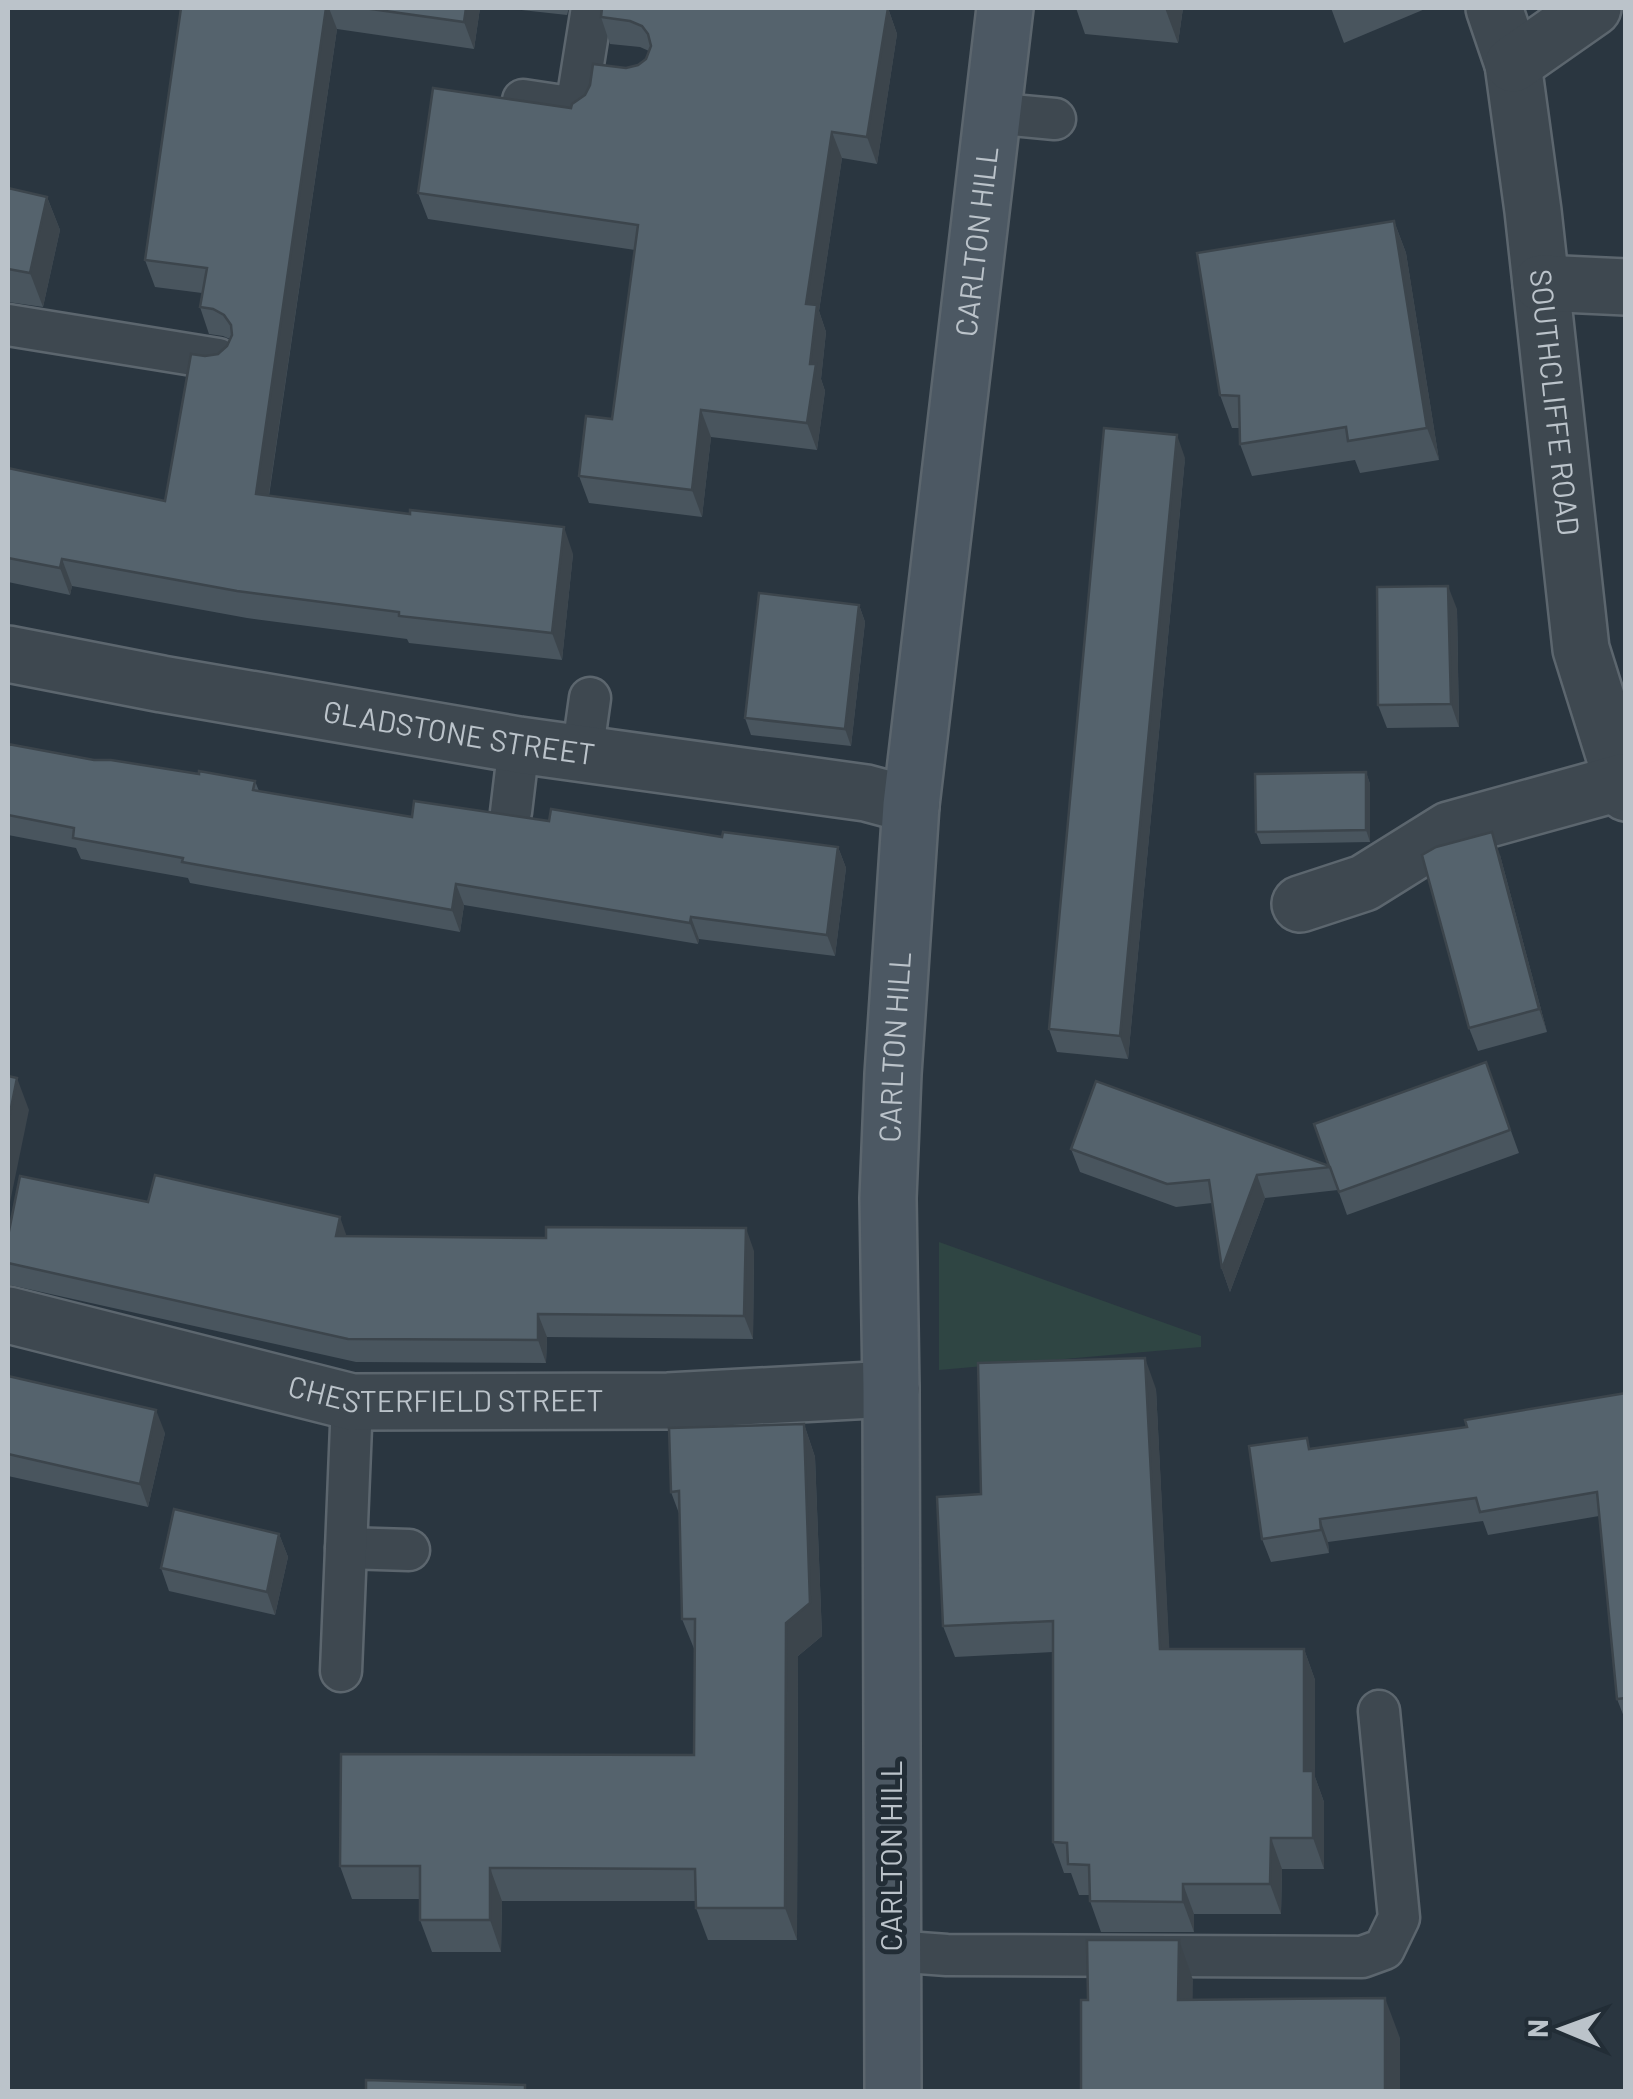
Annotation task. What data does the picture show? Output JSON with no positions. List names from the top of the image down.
{
  "streets": {
    "main road": ["CARLTON HILL"],
    "street": ["SOUTHCLIFFE ROAD", "GLADSTONE STREET", "CHESTERFIELD STREET"]
  },
  "crossings": [
    ["CARLTON HILL", "GLADSTONE STREET"],
    ["CARLTON HILL", "CHESTERFIELD STREET"]
  ],
  "north": "left"
}
